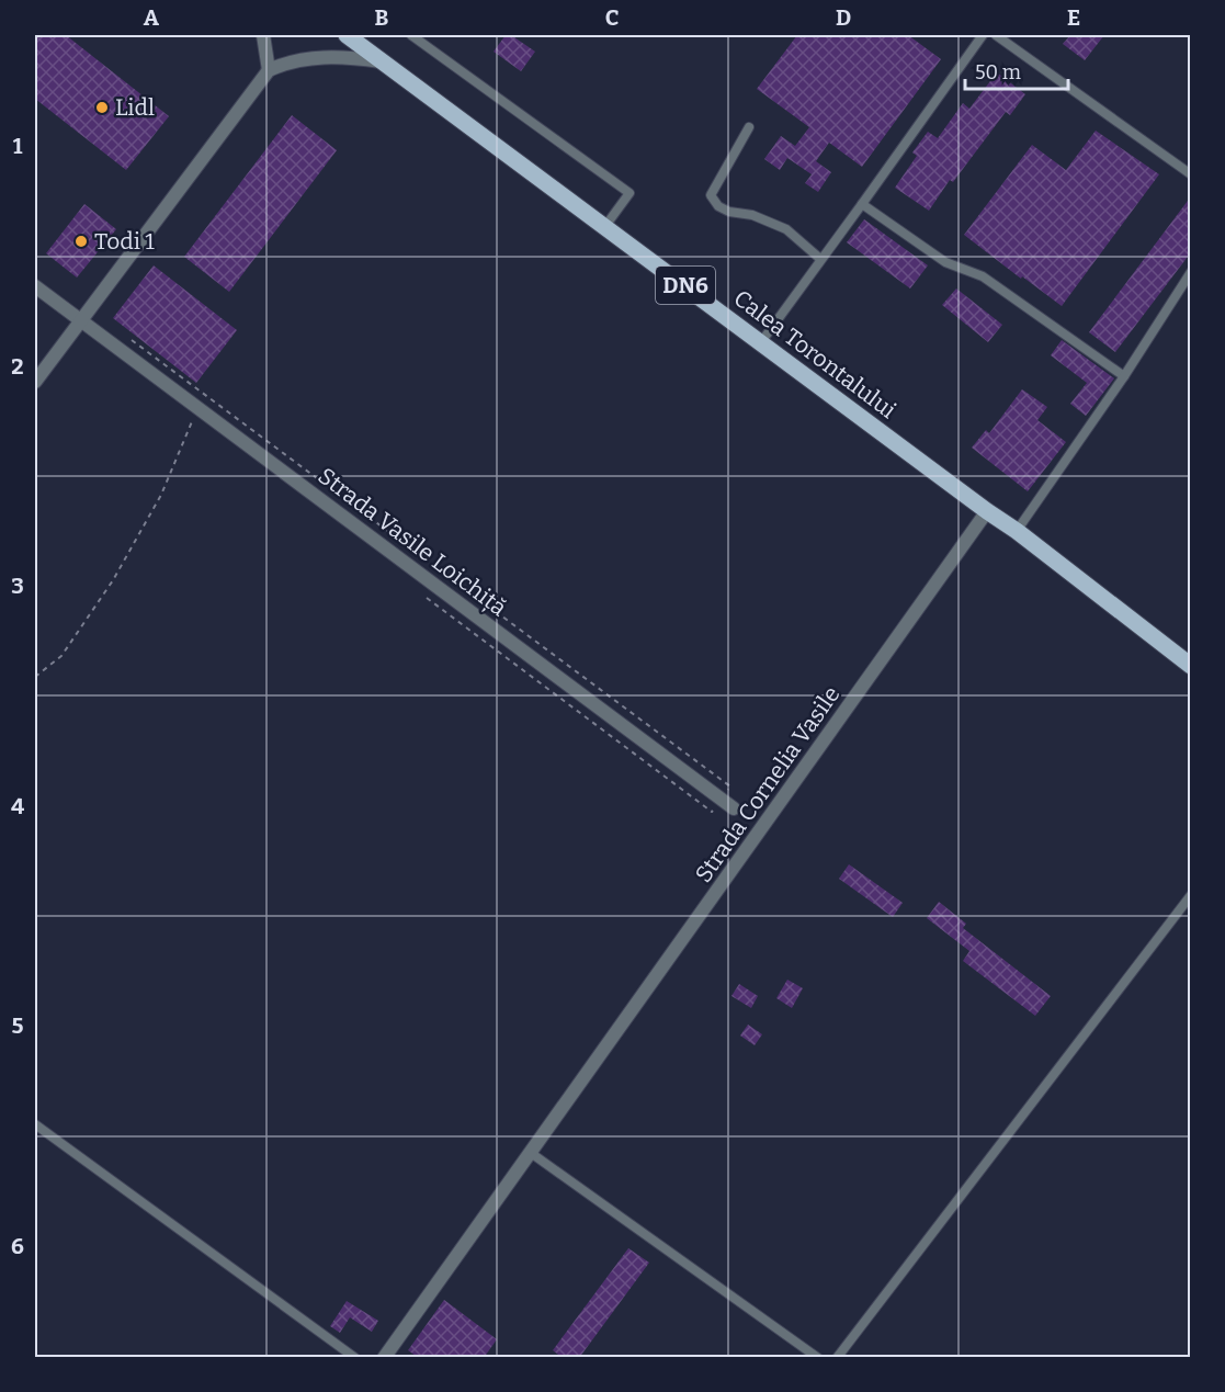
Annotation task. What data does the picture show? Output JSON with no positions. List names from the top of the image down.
{
  "streets": {
    "main road": ["DN6", "Calea Torontalului"],
    "street": ["Strada Vasile Loichiță", "Strada Cornelia Vasile"]
  },
  "crossings": [
    ["Calea Torontalului", "Strada Cornelia Vasile"]
  ],
  "places": ["Lidl", "Todi 1"],
  "scale_bar": "50 m",
  "grid": {
    "columns": [
      "A",
      "B",
      "C",
      "D",
      "E"
    ],
    "rows": [
      "1",
      "2",
      "3",
      "4",
      "5",
      "6"
    ]
  }
}
